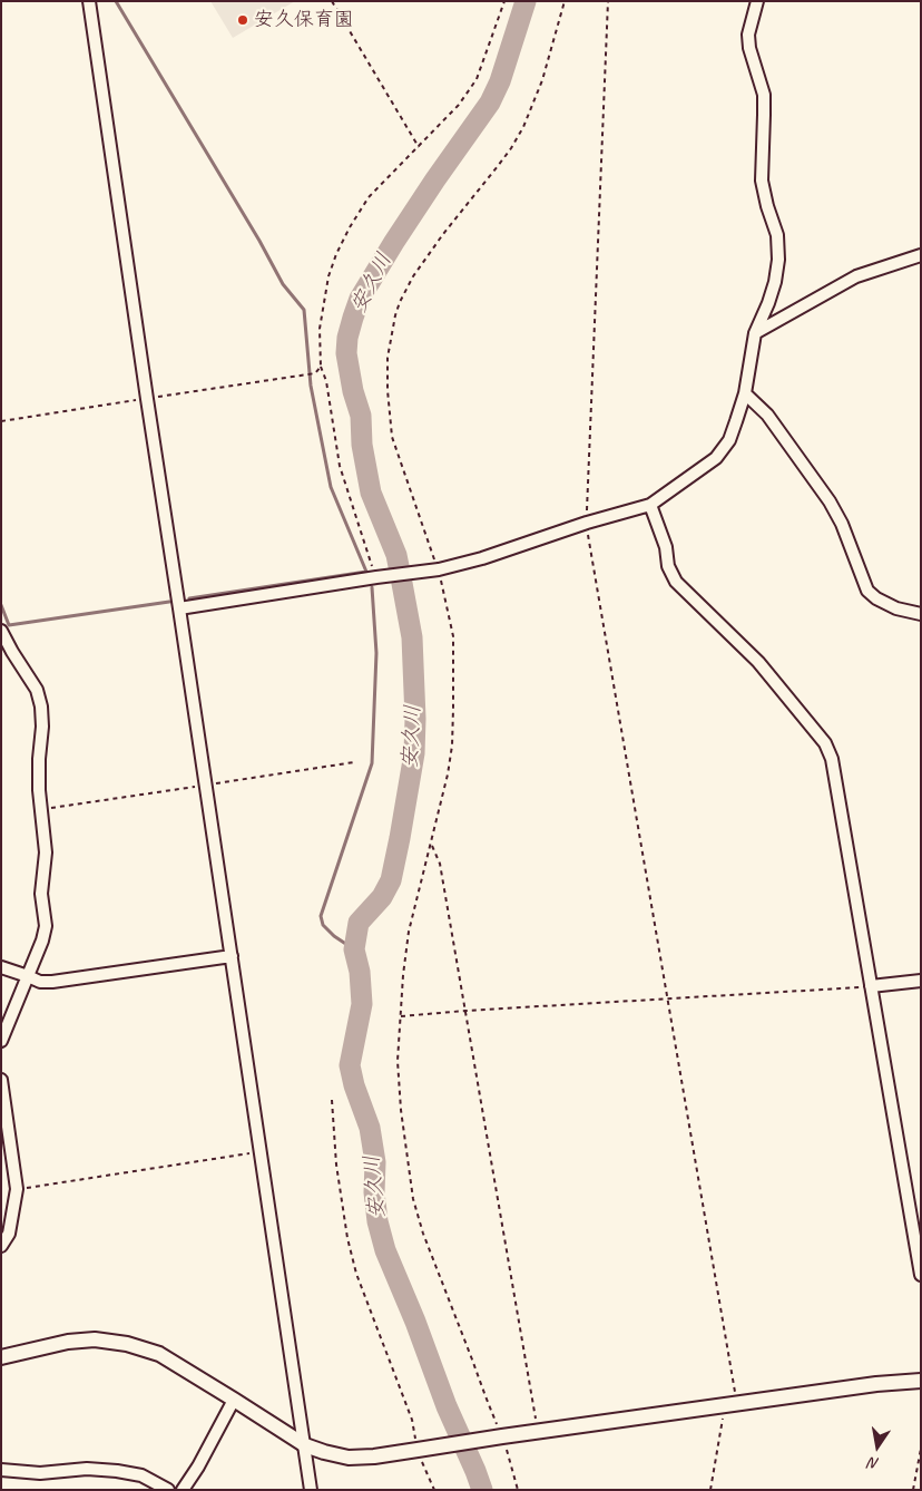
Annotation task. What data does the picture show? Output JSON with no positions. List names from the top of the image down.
{
  "water": ["安久川"],
  "places": ["安久保育園"],
  "north": "bottom"
}
